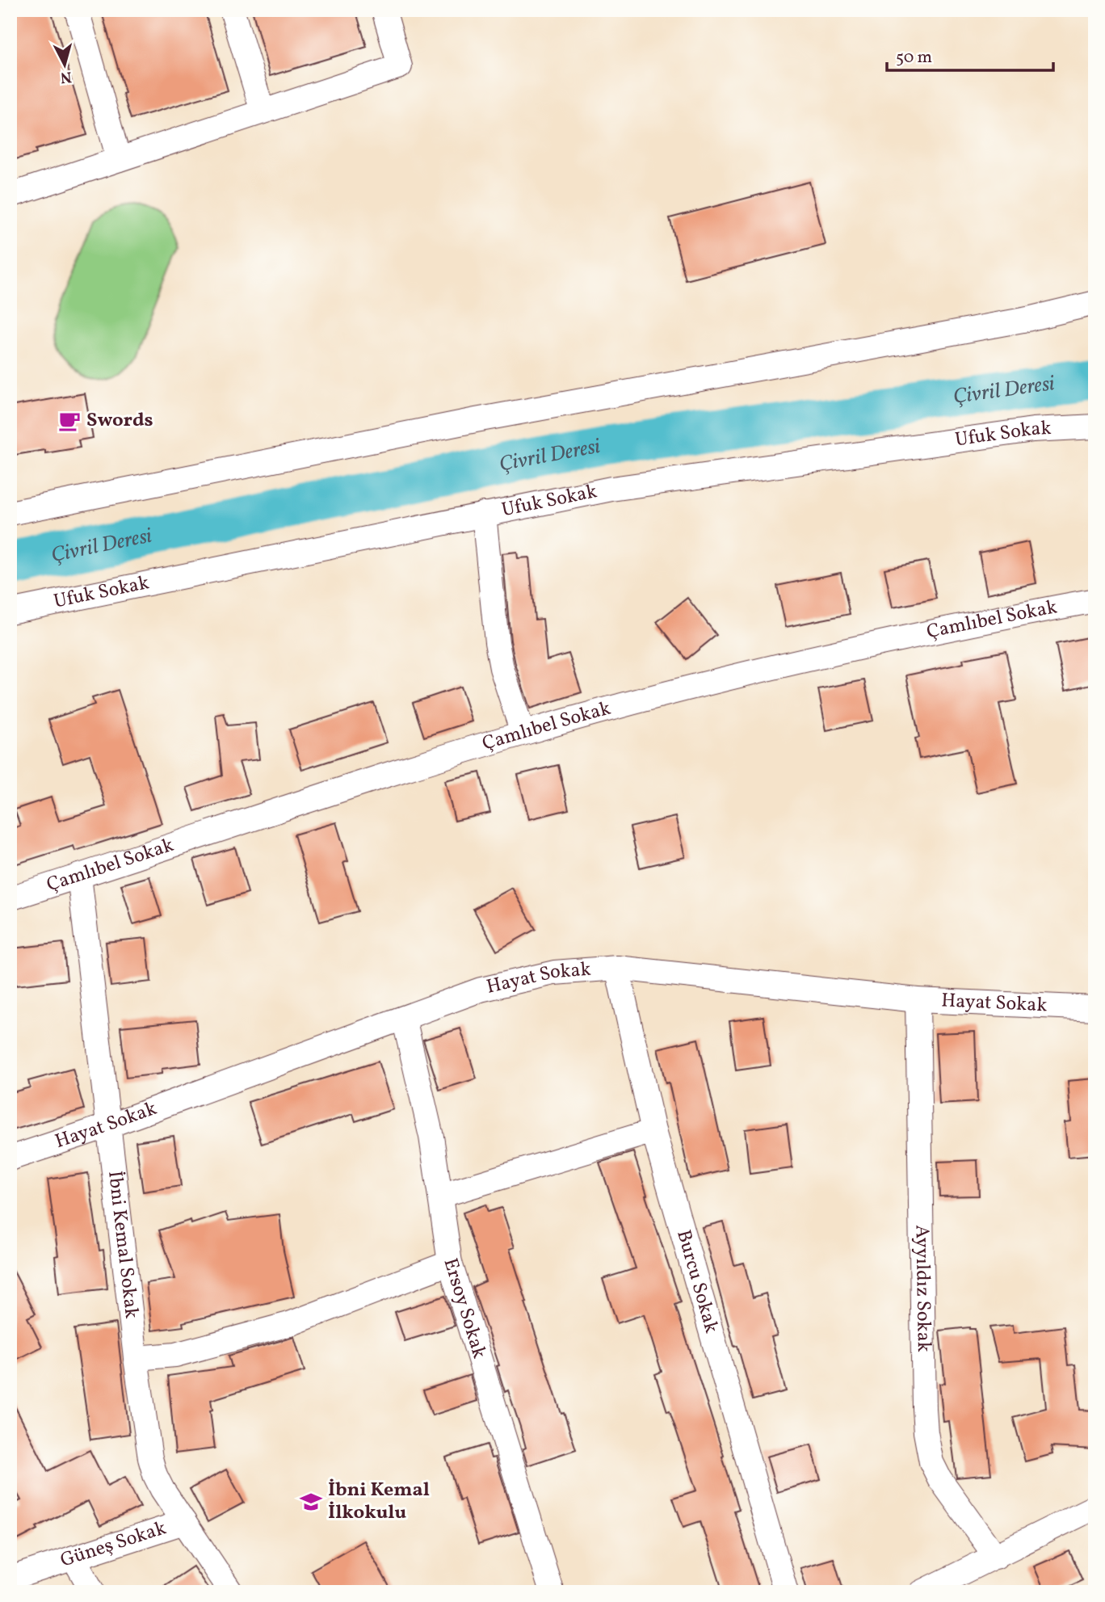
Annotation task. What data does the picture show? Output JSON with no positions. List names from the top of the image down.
{
  "streets": {
    "street": [
      "Ufuk Sokak",
      "Çamlıbel Sokak",
      "Hayat Sokak",
      "İbni Kemal Sokak",
      "Burcu Sokak",
      "Ayyıldız Sokak",
      "Ersoy Sokak",
      "Güneş Sokak"
    ]
  },
  "crossings": [
    ["Çamlıbel Sokak", "İbni Kemal Sokak"],
    ["Hayat Sokak", "İbni Kemal Sokak"],
    ["Hayat Sokak", "Burcu Sokak"],
    ["Hayat Sokak", "Ayyıldız Sokak"],
    ["Hayat Sokak", "Ersoy Sokak"],
    ["İbni Kemal Sokak", "Güneş Sokak"]
  ],
  "water": ["Çivril Deresi"],
  "places": {
    "cafe": ["Swords"],
    "school or university": ["İbni Kemal İlkokulu"]
  },
  "scale_bar": "50 m",
  "north": "bottom"
}
